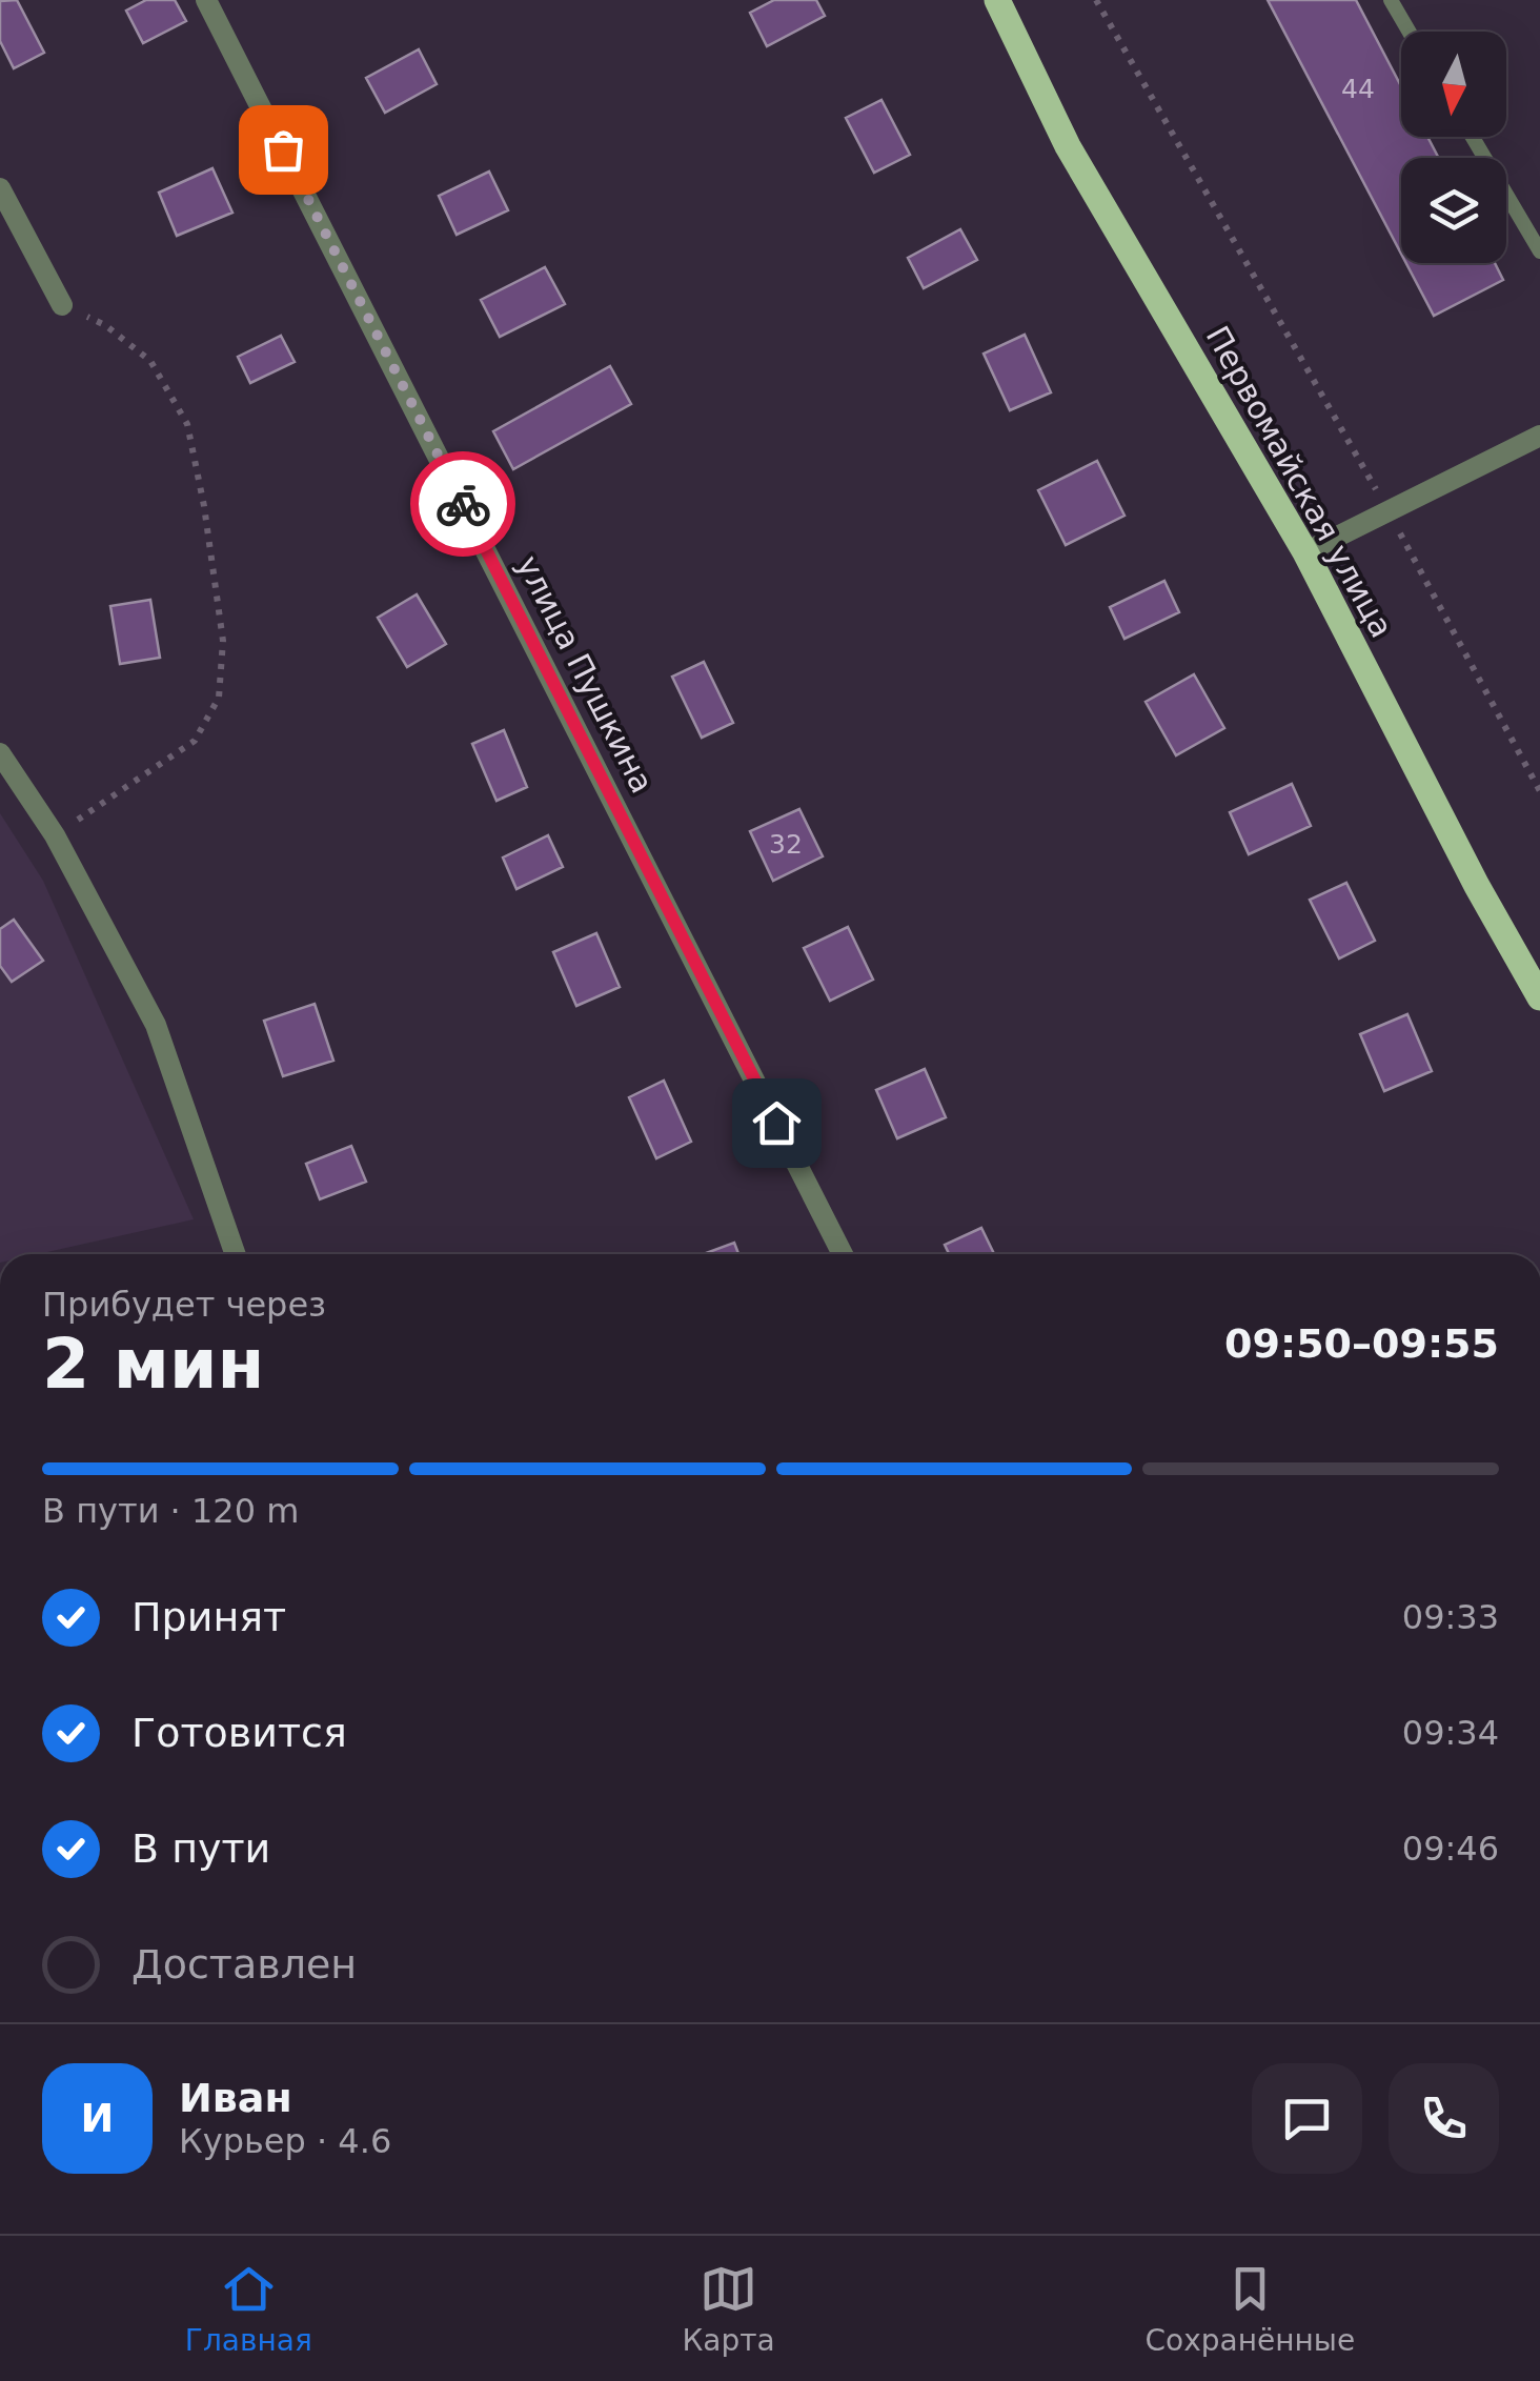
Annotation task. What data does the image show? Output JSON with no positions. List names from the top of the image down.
{
  "streets": {
    "main road": ["Первомайская улица"],
    "street": ["улица Пушкина"]
  },
  "house_numbers": ["44", "32"],
  "north": "bottom",
  "page": {
    "heading": ["2 мин", "Прибудет через", "09:50–09:55"],
    "panel": ["Иван", "Курьер · 4.6"],
    "bar": "В пути · 120 m",
    "list": [
      ["Принят", "09:33"],
      ["Готовится", "09:34"],
      ["В пути", "09:46"],
      "Доставлен"
    ],
    "round": "И",
    "tabs": ["Главная", "Карта", "Сохранённые"]
  }
}
